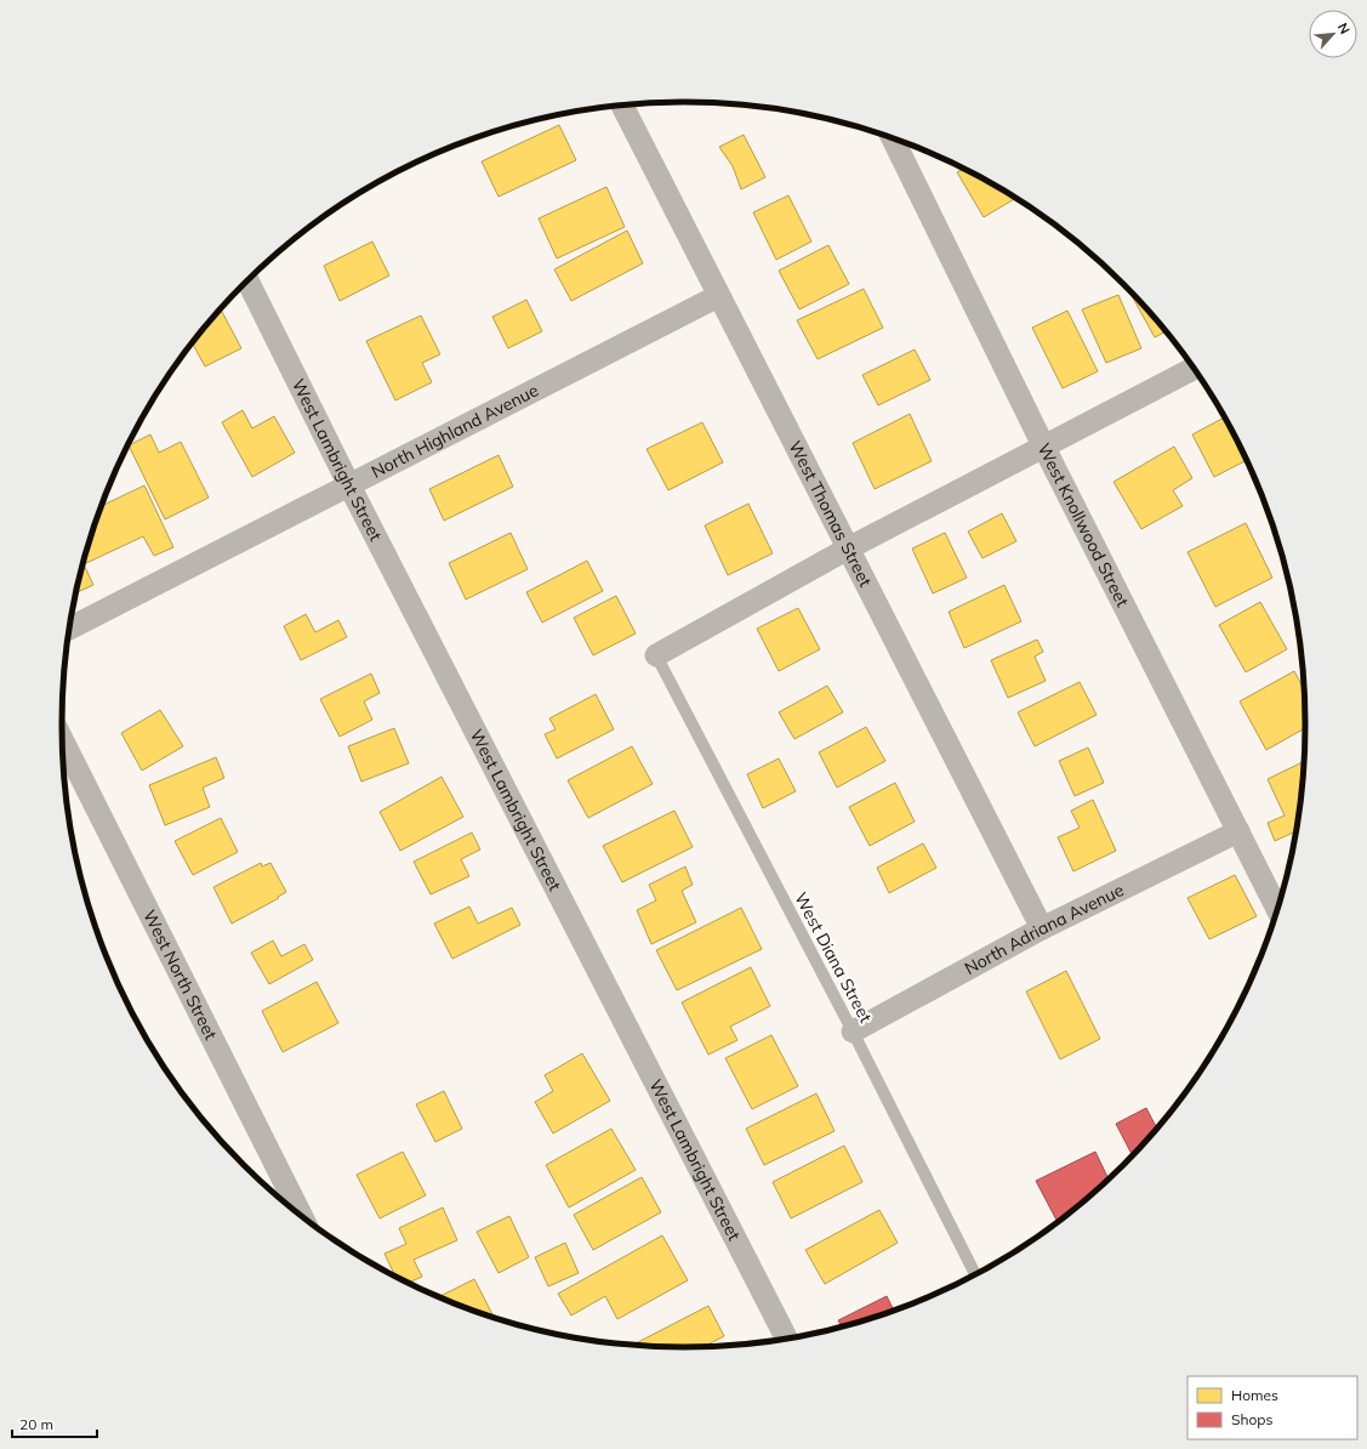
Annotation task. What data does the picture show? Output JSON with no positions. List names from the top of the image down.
{
  "streets": {
    "street": [
      "North Highland Avenue",
      "West Lambright Street",
      "West Thomas Street",
      "West Knollwood Street",
      "North Adriana Avenue",
      "West North Street"
    ],
    "lane": ["West Diana Street"]
  },
  "crossings": [
    ["North Highland Avenue", "West Lambright Street"],
    ["North Highland Avenue", "West Thomas Street"],
    ["West Thomas Street", "North Adriana Avenue"],
    ["West Knollwood Street", "North Adriana Avenue"],
    ["North Adriana Avenue", "West Diana Street"]
  ],
  "legend": ["Homes", "Shops"],
  "scale_bar": "20 m",
  "north": "top right"
}
